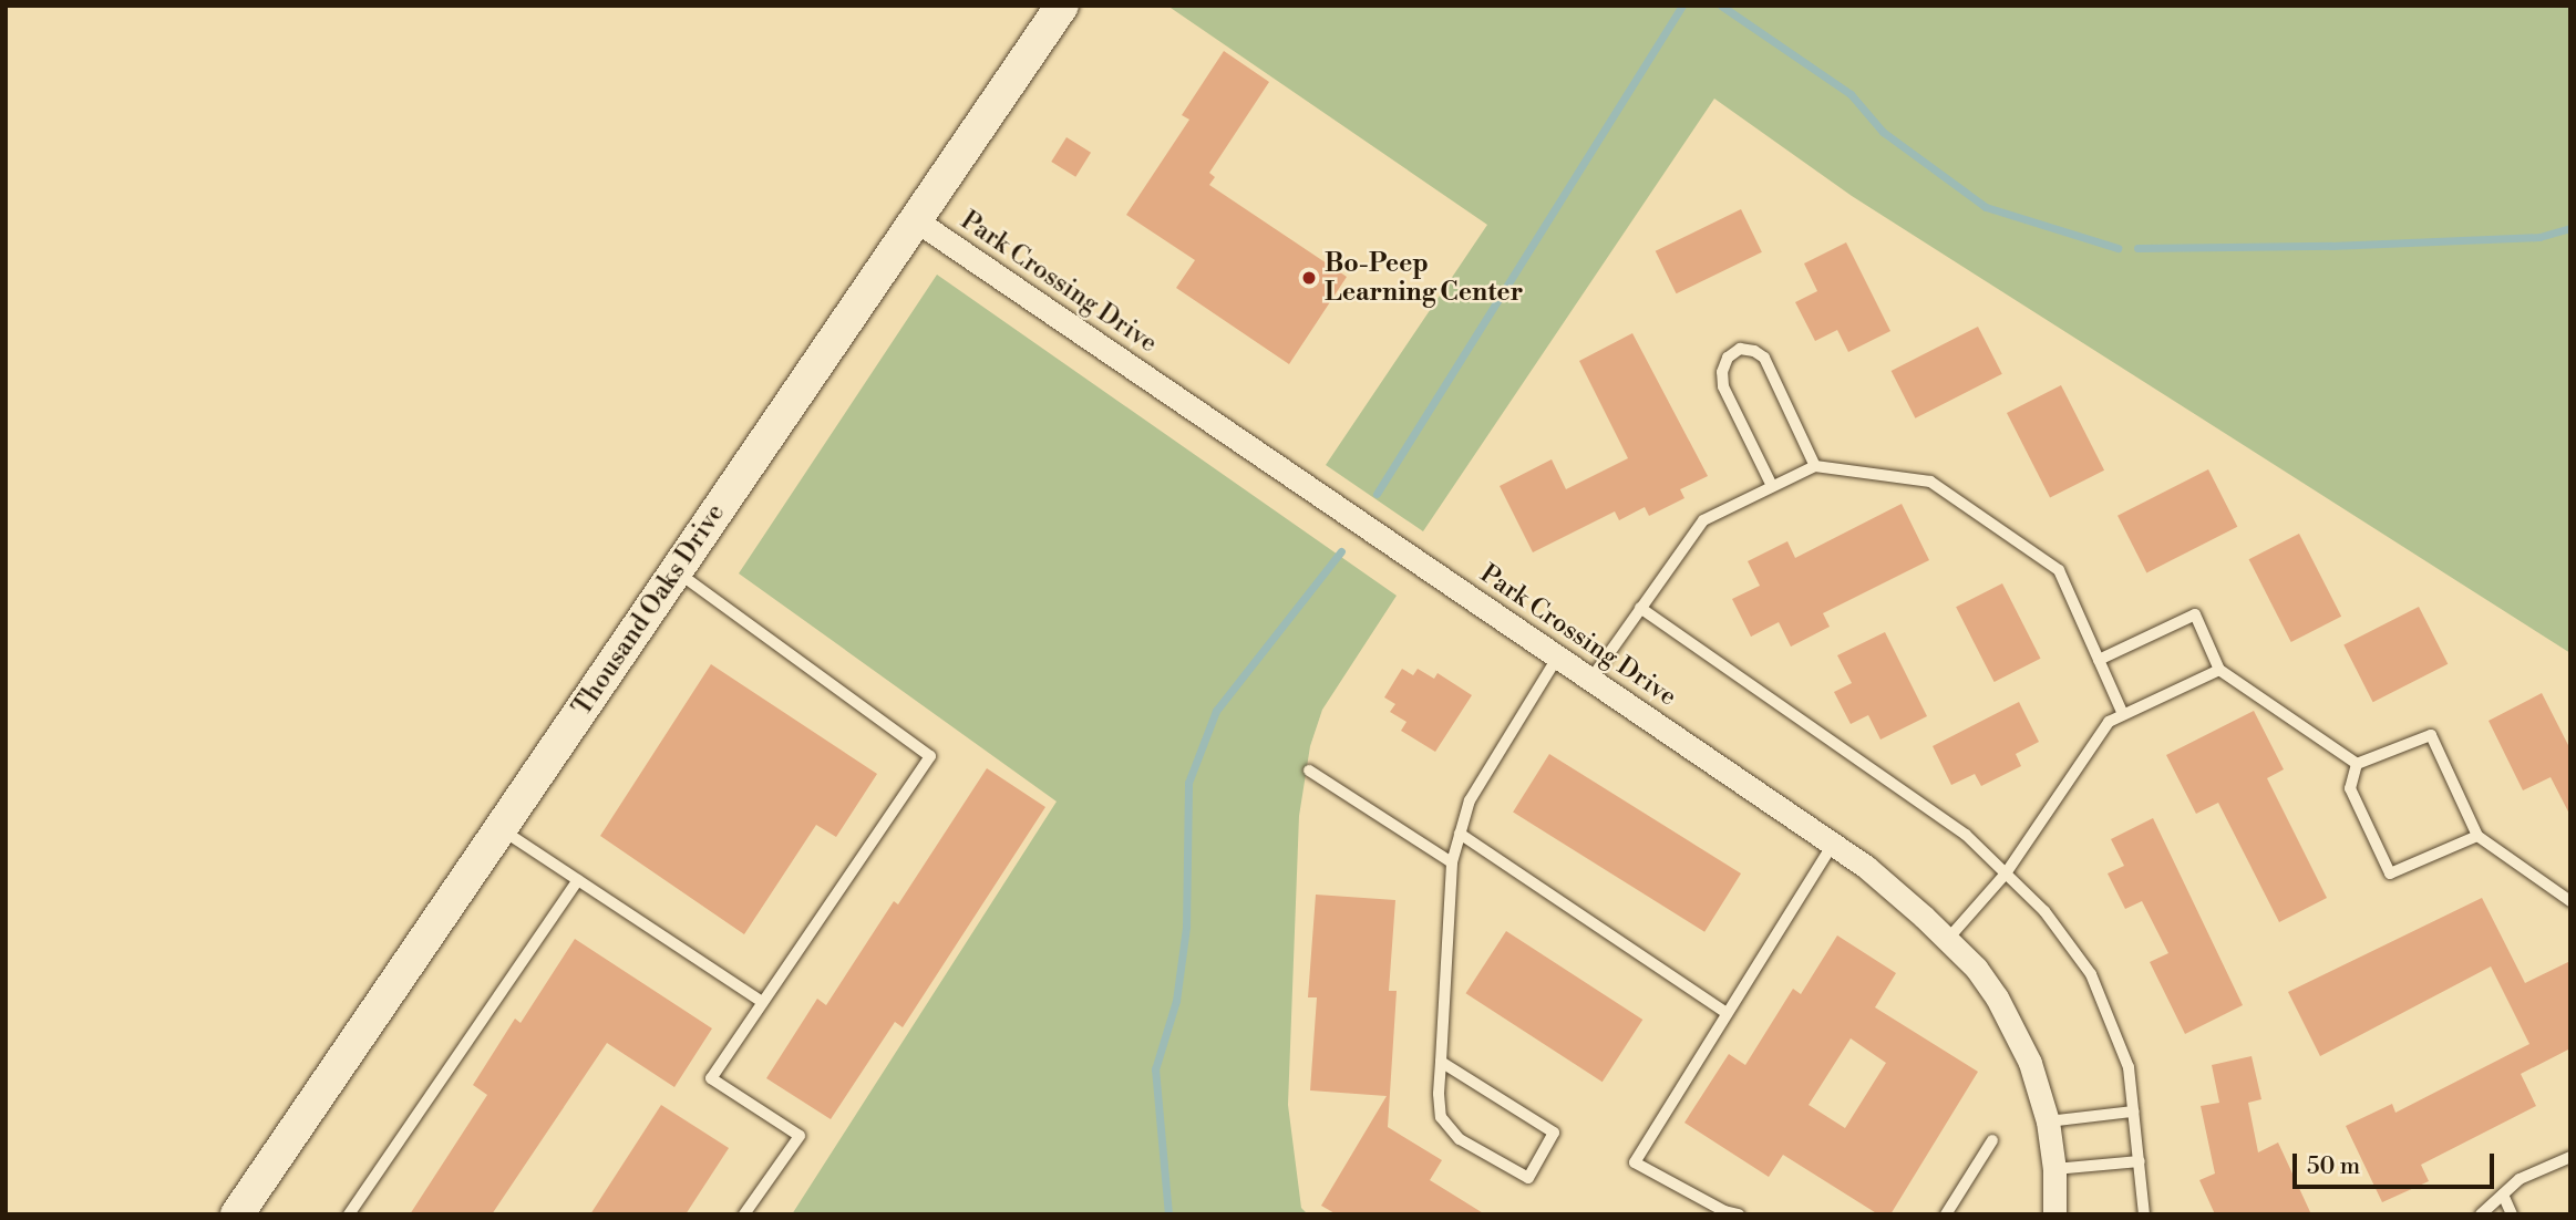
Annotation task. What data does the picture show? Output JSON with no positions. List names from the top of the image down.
{
  "streets": {
    "main road": ["Thousand Oaks Drive"],
    "street": ["Park Crossing Drive"]
  },
  "crossings": [
    ["Park Crossing Drive", "Thousand Oaks Drive"]
  ],
  "places": ["Bo-Peep Learning Center"],
  "scale_bar": "50 m"
}
